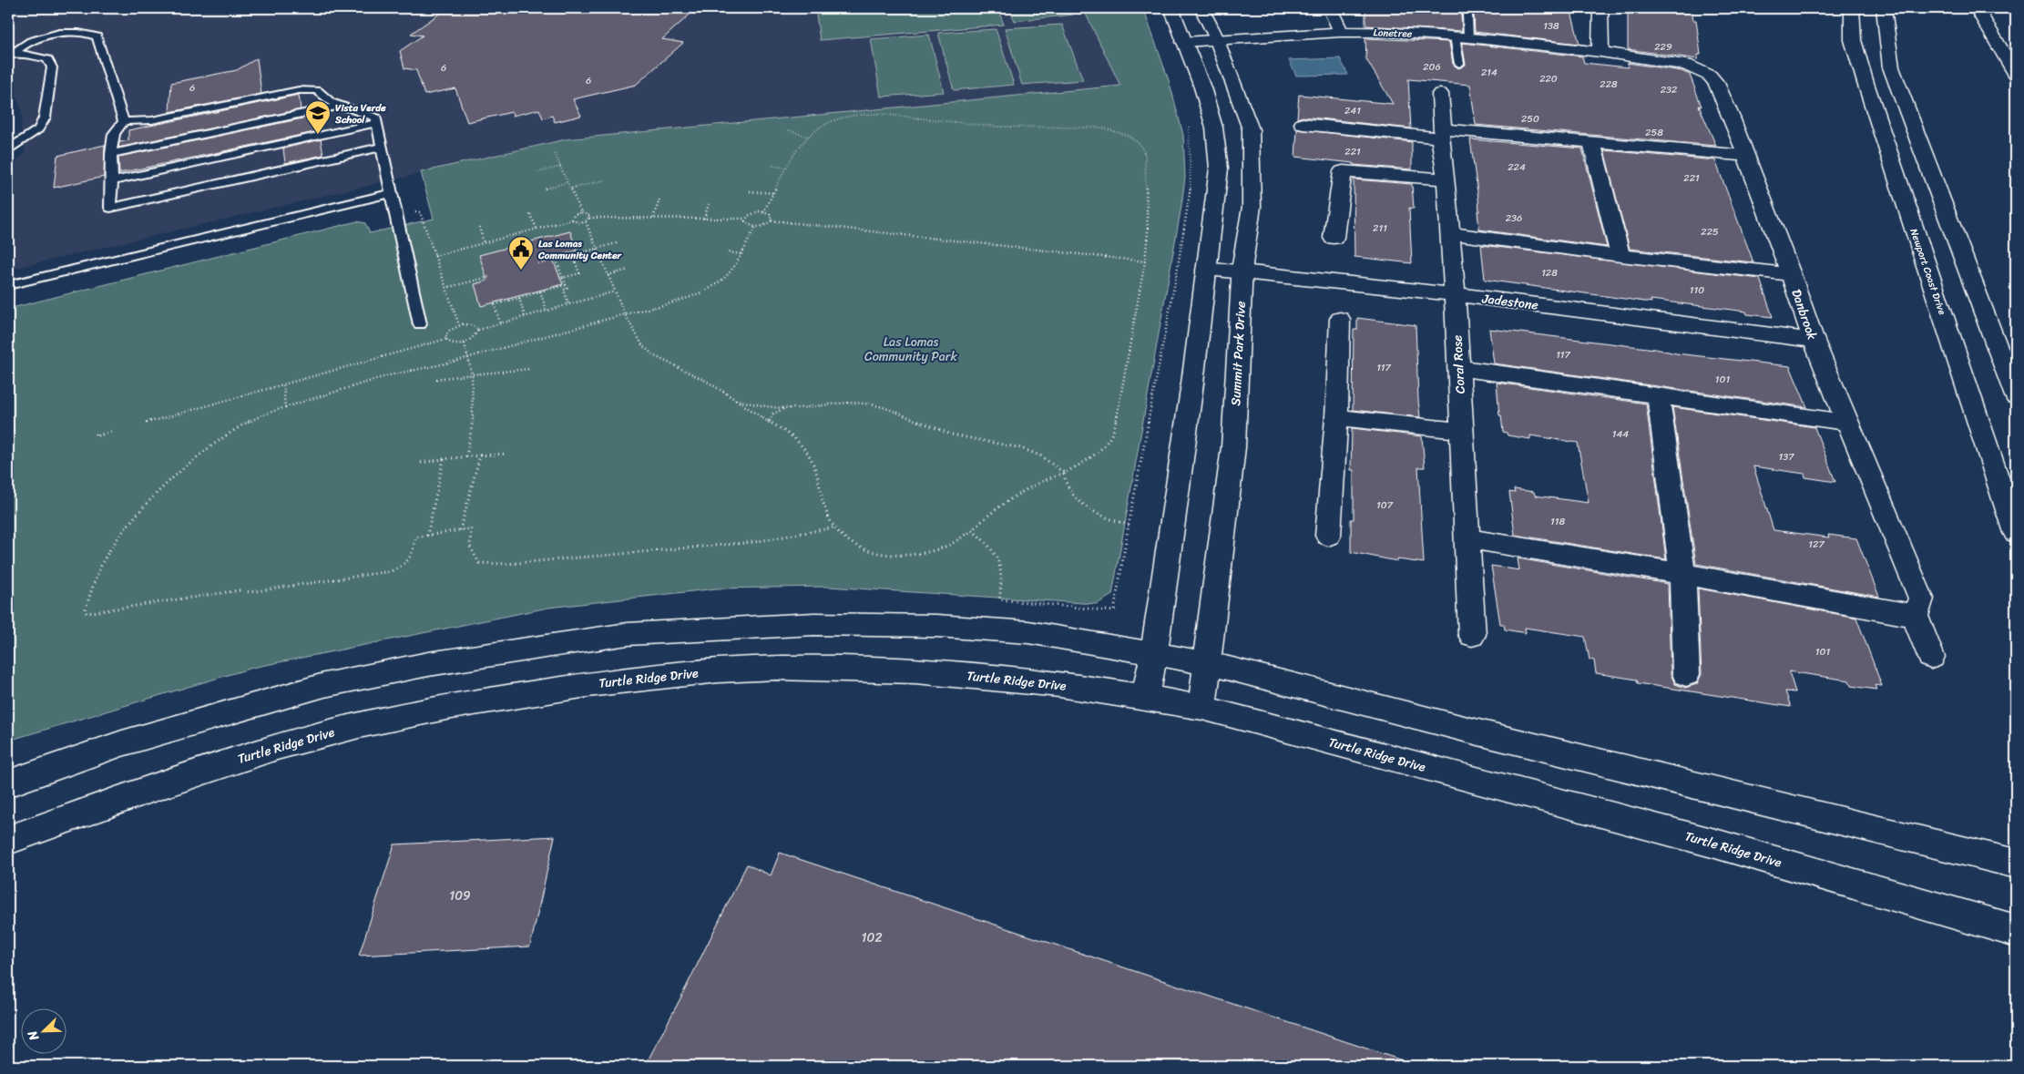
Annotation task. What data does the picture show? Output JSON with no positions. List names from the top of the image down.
{
  "streets": {
    "main road": [
      "Lonetree",
      "Newport Coast Drive",
      "Jadestone",
      "Danbrook",
      "Summit Park Drive",
      "Coral Rose",
      "Turtle Ridge Drive"
    ]
  },
  "crossings": [
    ["Lonetree", "Danbrook"],
    ["Lonetree", "Summit Park Drive"],
    ["Jadestone", "Danbrook"],
    ["Jadestone", "Summit Park Drive"],
    ["Jadestone", "Coral Rose"],
    ["Summit Park Drive", "Turtle Ridge Drive"]
  ],
  "parks": ["Las Lomas Community Park"],
  "places": {
    "school or university": ["Vista Verde School"],
    "public building": ["Las Lomas Community Center"]
  },
  "house_numbers": [
    "138",
    "229",
    "206",
    "6",
    "214",
    "220",
    "6",
    "228",
    "6",
    "232",
    "241",
    "250",
    "258",
    "221",
    "224",
    "221",
    "236",
    "211",
    "225",
    "128",
    "110",
    "117",
    "117",
    "101",
    "144",
    "137",
    "107",
    "118",
    "127",
    "101",
    "109",
    "102"
  ],
  "north": "bottom left"
}
